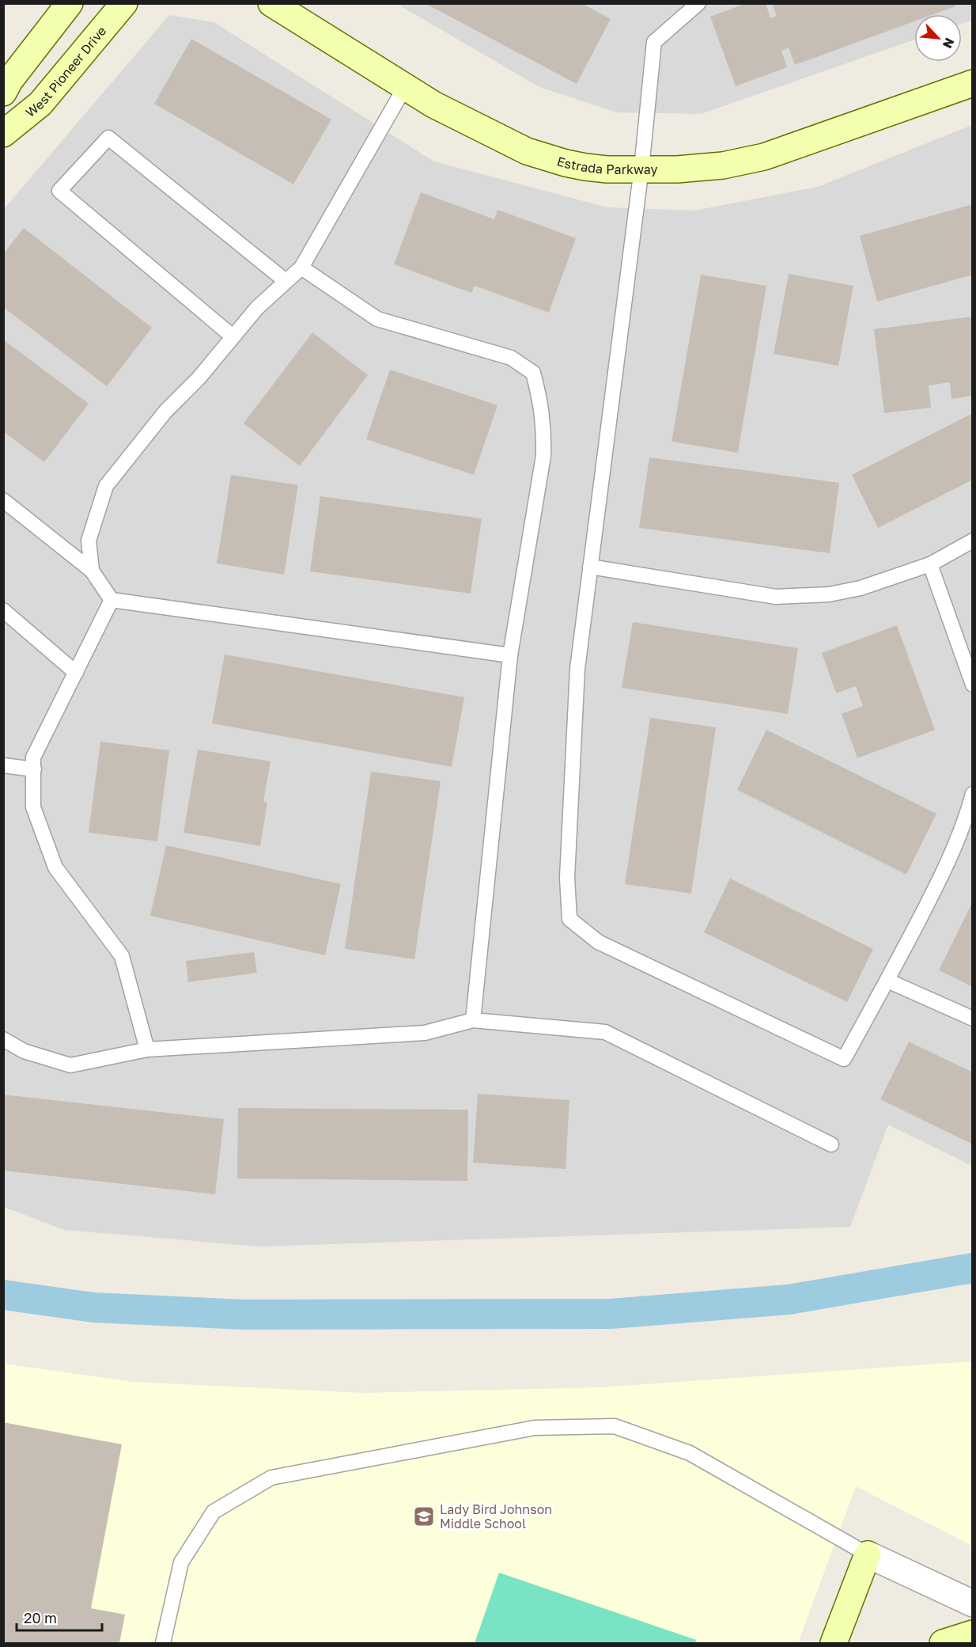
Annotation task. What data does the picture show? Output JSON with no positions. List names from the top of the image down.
{
  "streets": {
    "street": ["West Pioneer Drive", "Estrada Parkway"]
  },
  "places": {
    "school or university": ["Lady Bird Johnson Middle School"]
  },
  "scale_bar": "20 m",
  "north": "bottom right"
}
